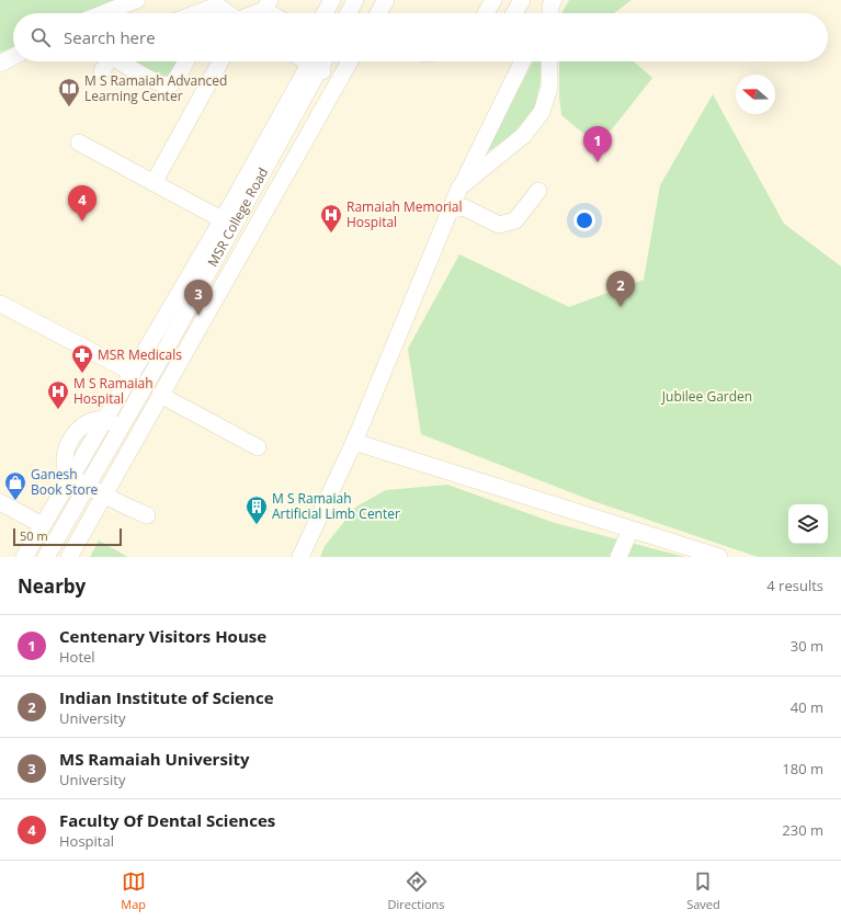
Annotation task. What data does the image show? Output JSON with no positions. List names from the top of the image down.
{
  "streets": {
    "street": ["MSR College Road"]
  },
  "parks": ["Jubilee Garden"],
  "places": {
    "library": ["M S Ramaiah Advanced Learning Center"],
    "hospital": ["Ramaiah Memorial Hospital", "M S Ramaiah Hospital"],
    "pharmacy": ["MSR Medicals"],
    "shop": ["Ganesh Book Store"],
    "building": ["M S Ramaiah Artificial Limb Center"]
  },
  "scale_bar": "50 m",
  "north": "left",
  "page": {
    "search": "Search here",
    "pins": [
      "1",
      "4",
      "2",
      "3"
    ],
    "scale": "50 m",
    "heading": ["Nearby", "4 results"],
    "list": [
      {
        "mark": "1",
        "name": "Centenary Visitors House",
        "note": "Hotel",
        "value": "30 m"
      },
      {
        "mark": "2",
        "name": "Indian Institute of Science",
        "note": "University",
        "value": "40 m"
      },
      {
        "mark": "3",
        "name": "MS Ramaiah University",
        "note": "University",
        "value": "180 m"
      },
      {
        "mark": "4",
        "name": "Faculty Of Dental Sciences",
        "note": "Hospital",
        "value": "230 m"
      }
    ],
    "nav": ["Map", "Directions", "Saved"]
  }
}
